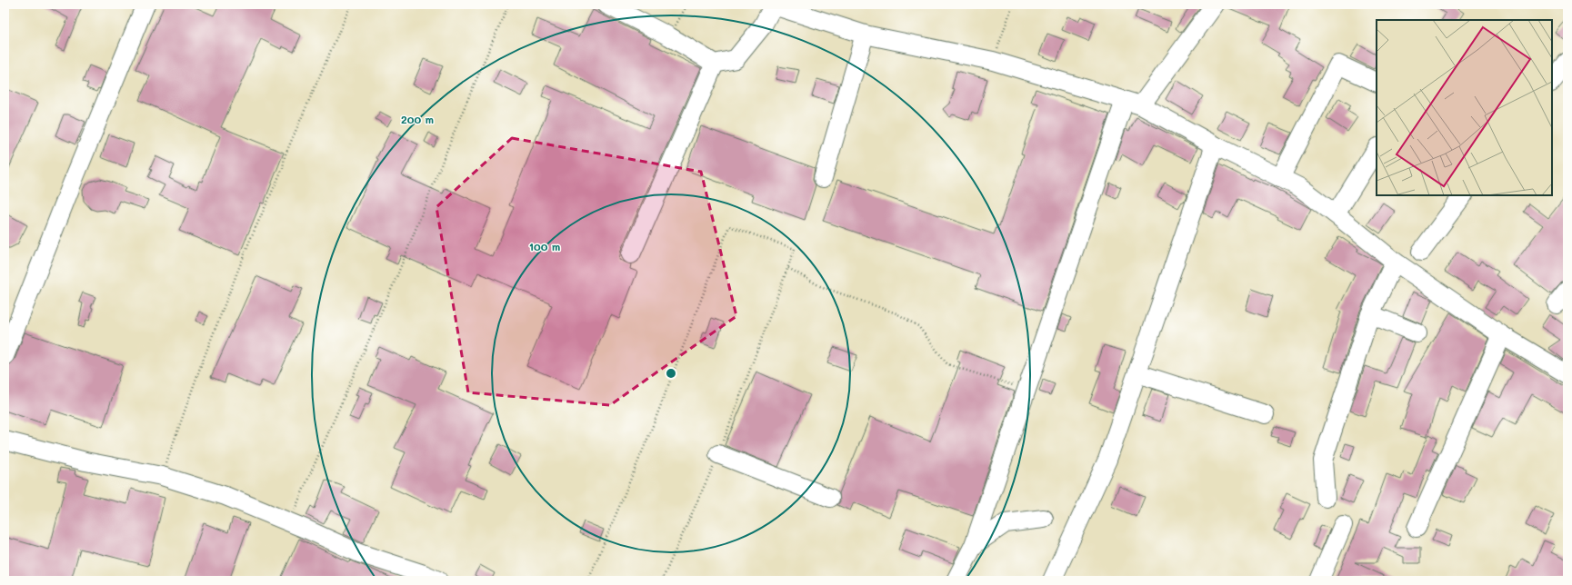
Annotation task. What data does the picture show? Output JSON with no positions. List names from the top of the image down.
{
  "rings": ["200 m", "100 m"]
}
